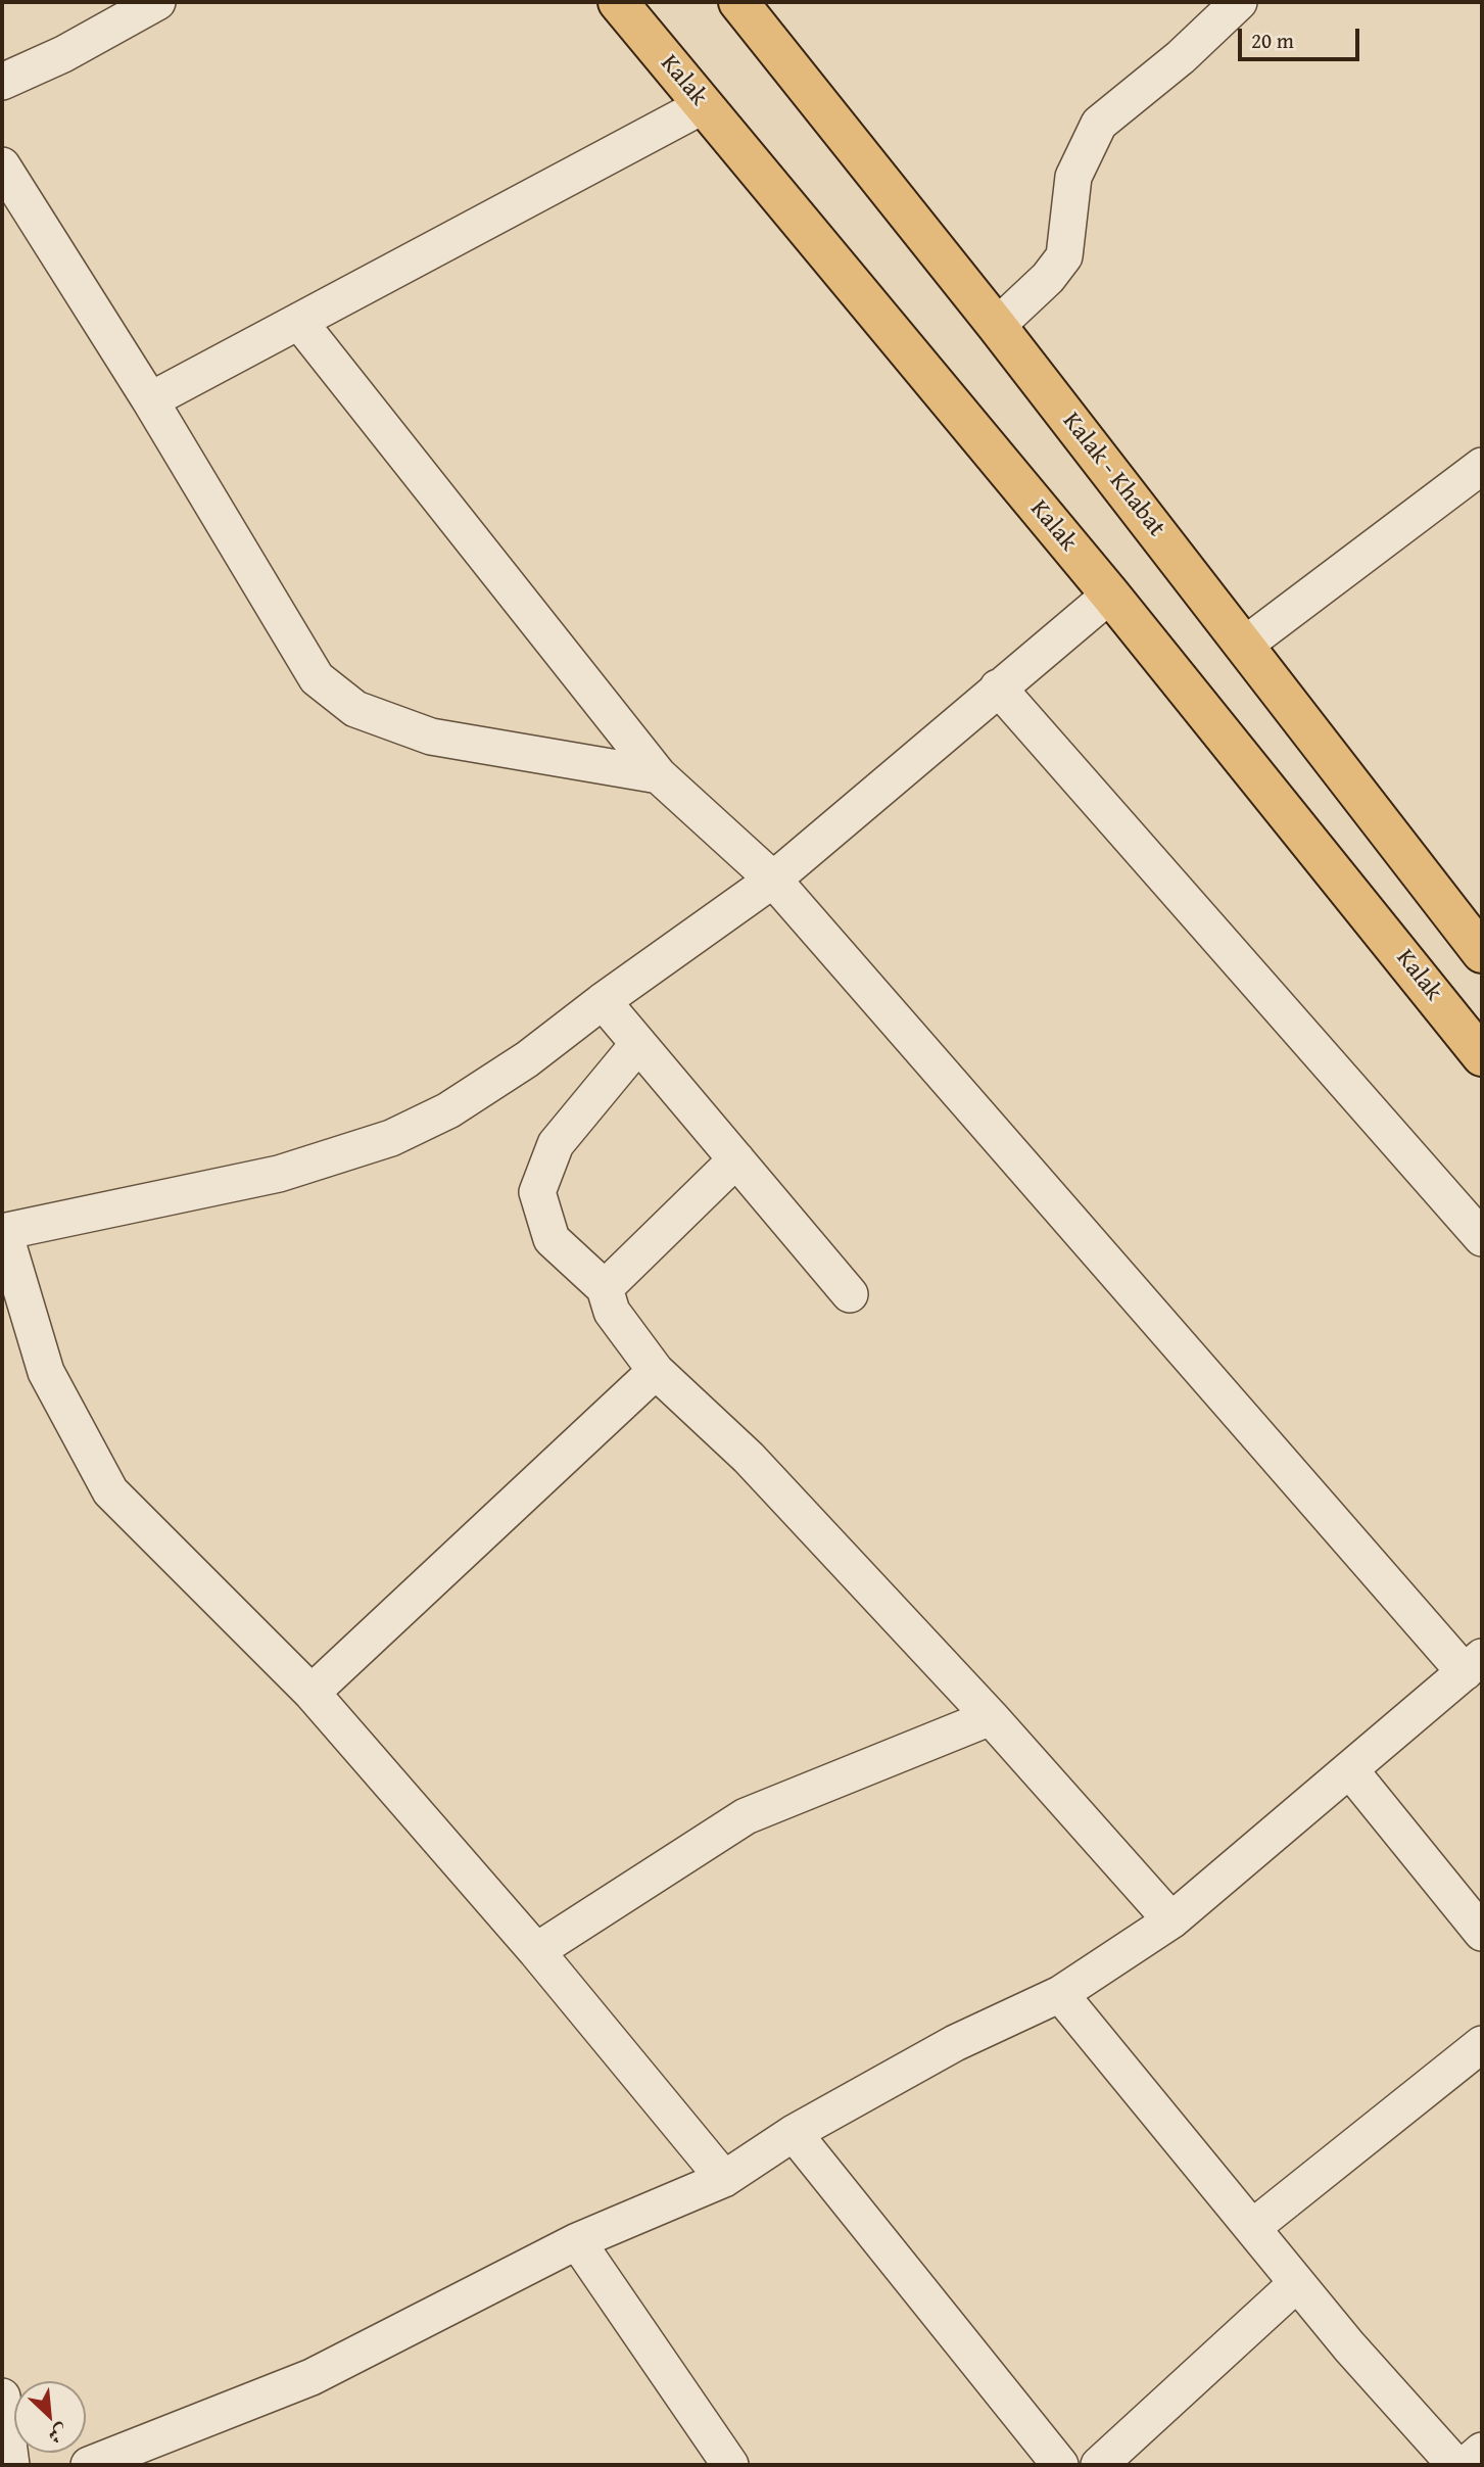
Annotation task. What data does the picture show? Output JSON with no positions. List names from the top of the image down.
{
  "streets": {
    "main road": ["Kalak", "Kalak - Khabat"]
  },
  "scale_bar": "20 m",
  "north": "bottom right"
}
